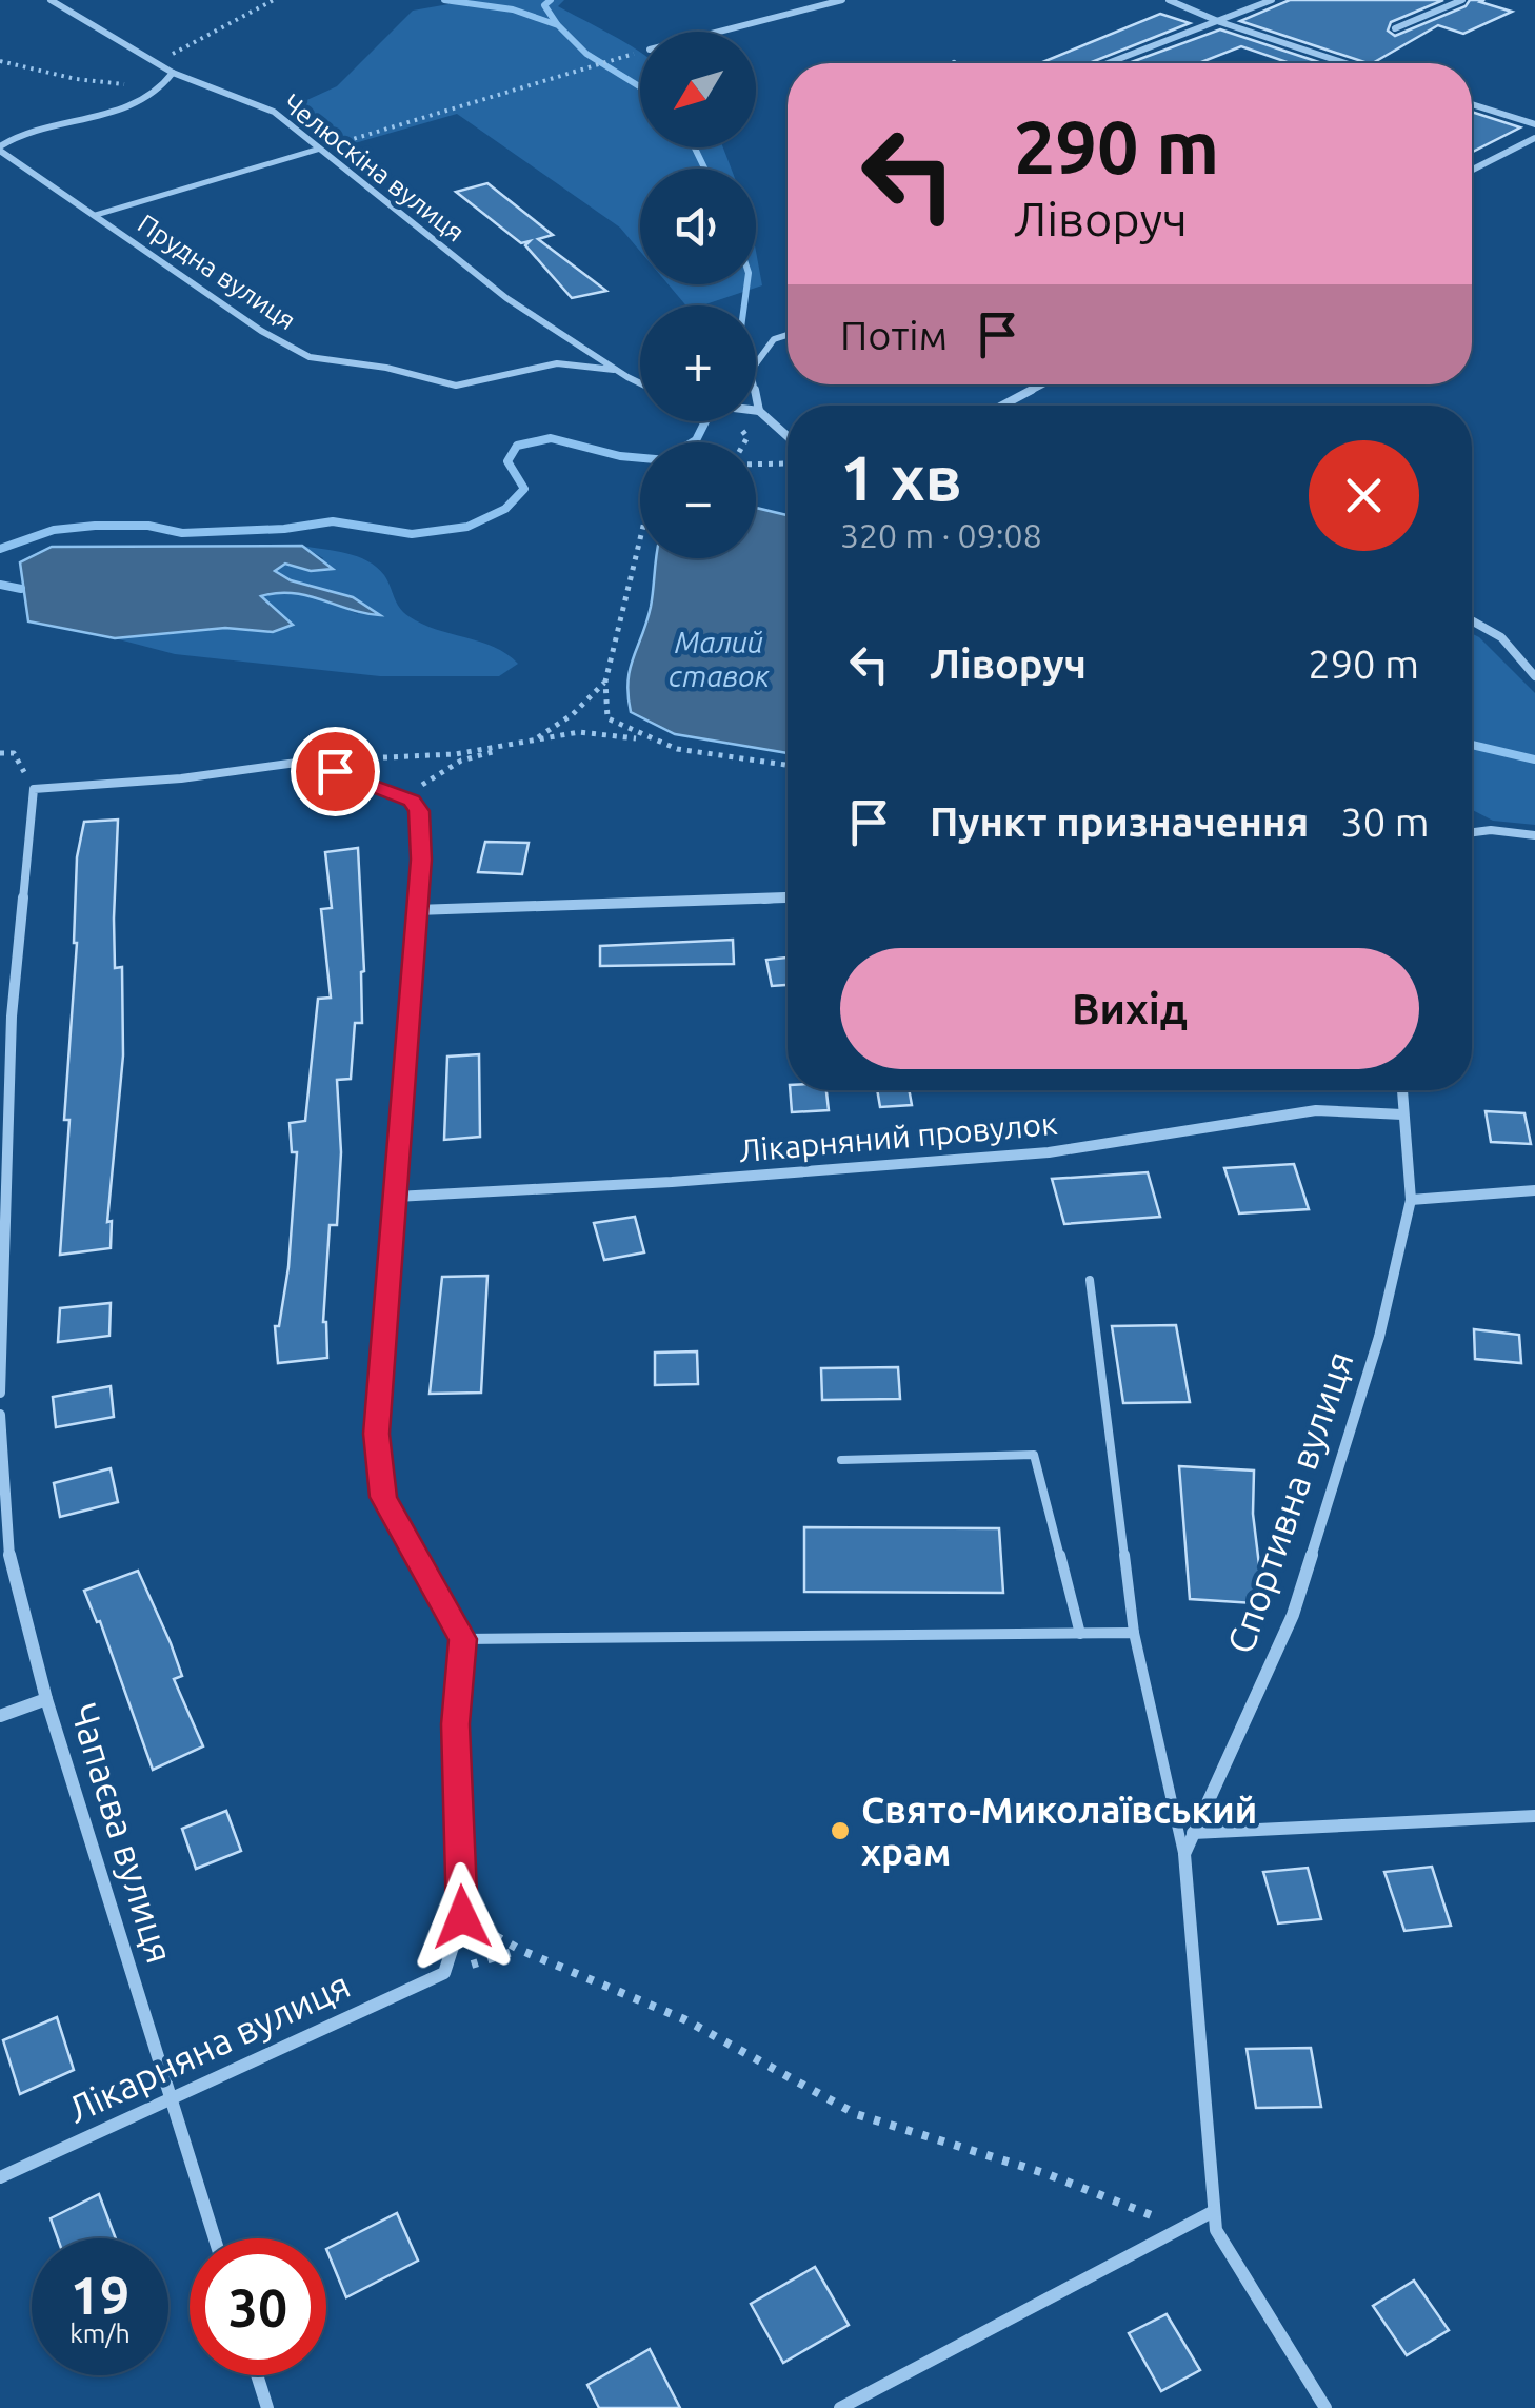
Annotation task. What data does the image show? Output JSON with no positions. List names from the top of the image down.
{
  "streets": {
    "street": [
      "Челюскіна вулиця",
      "Прудна вулиця",
      "Лікарняний провулок",
      "Спортивна вулиця",
      "Чапаєва вулиця",
      "Лікарняна вулиця"
    ]
  },
  "crossings": [
    ["Челюскіна вулиця", "Прудна вулиця"],
    ["Лікарняний провулок", "Спортивна вулиця"],
    ["Чапаєва вулиця", "Лікарняна вулиця"]
  ],
  "water": ["Малий ставок"],
  "places": ["Свято-Миколаївський храм"],
  "north": "bottom left",
  "page": {
    "map_buttons": ["+", "−"],
    "turn": ["290 m", "Ліворуч"],
    "then": "Потім",
    "heading": ["1 хв", "320 m · 09:08"],
    "list": [
      {
        "name": "Ліворуч",
        "value": "290 m"
      },
      {
        "name": "Пункт призначення",
        "value": "30 m"
      }
    ],
    "buttons": "Вихід",
    "speed": "19 km/h",
    "limit": "30"
  }
}
